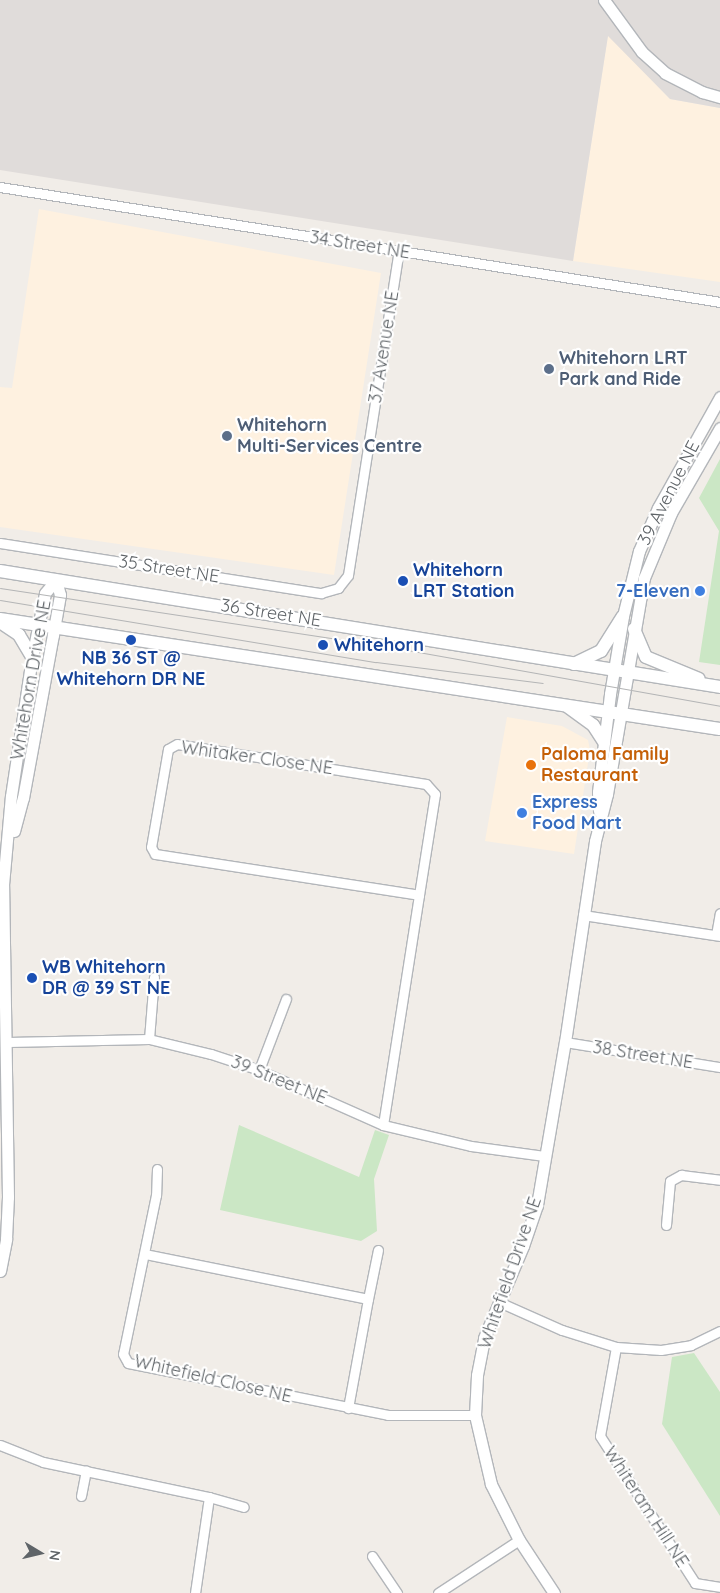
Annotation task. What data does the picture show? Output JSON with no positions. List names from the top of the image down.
{
  "streets": {
    "main road": ["36 Street NE"],
    "street": [
      "34 Street NE",
      "37 Avenue NE",
      "39 Avenue NE",
      "35 Street NE",
      "Whitehorn Drive NE",
      "Whitaker Close NE",
      "38 Street NE",
      "39 Street NE",
      "Whitefield Drive NE",
      "Whitefield Close NE",
      "Whiteram Hill NE"
    ]
  },
  "crossings": [
    ["34 Street NE", "37 Avenue NE"],
    ["37 Avenue NE", "35 Street NE"],
    ["39 Avenue NE", "36 Street NE"],
    ["39 Avenue NE", "Whitefield Drive NE"],
    ["36 Street NE", "Whitehorn Drive NE"],
    ["Whitehorn Drive NE", "39 Street NE"],
    ["Whitaker Close NE", "39 Street NE"],
    ["38 Street NE", "Whitefield Drive NE"],
    ["39 Street NE", "Whitefield Drive NE"],
    ["Whitefield Drive NE", "Whitefield Close NE"]
  ],
  "places": [
    "Whitehorn LRT Park and Ride",
    "Whitehorn Multi-Services Centre",
    "Whitehorn LRT Station",
    "7-Eleven",
    "NB 36 ST @ Whitehorn DR NE",
    "Whitehorn",
    "Paloma Family Restaurant",
    "Express Food Mart",
    "WB Whitehorn DR @ 39 ST NE"
  ],
  "north": "right"
}
